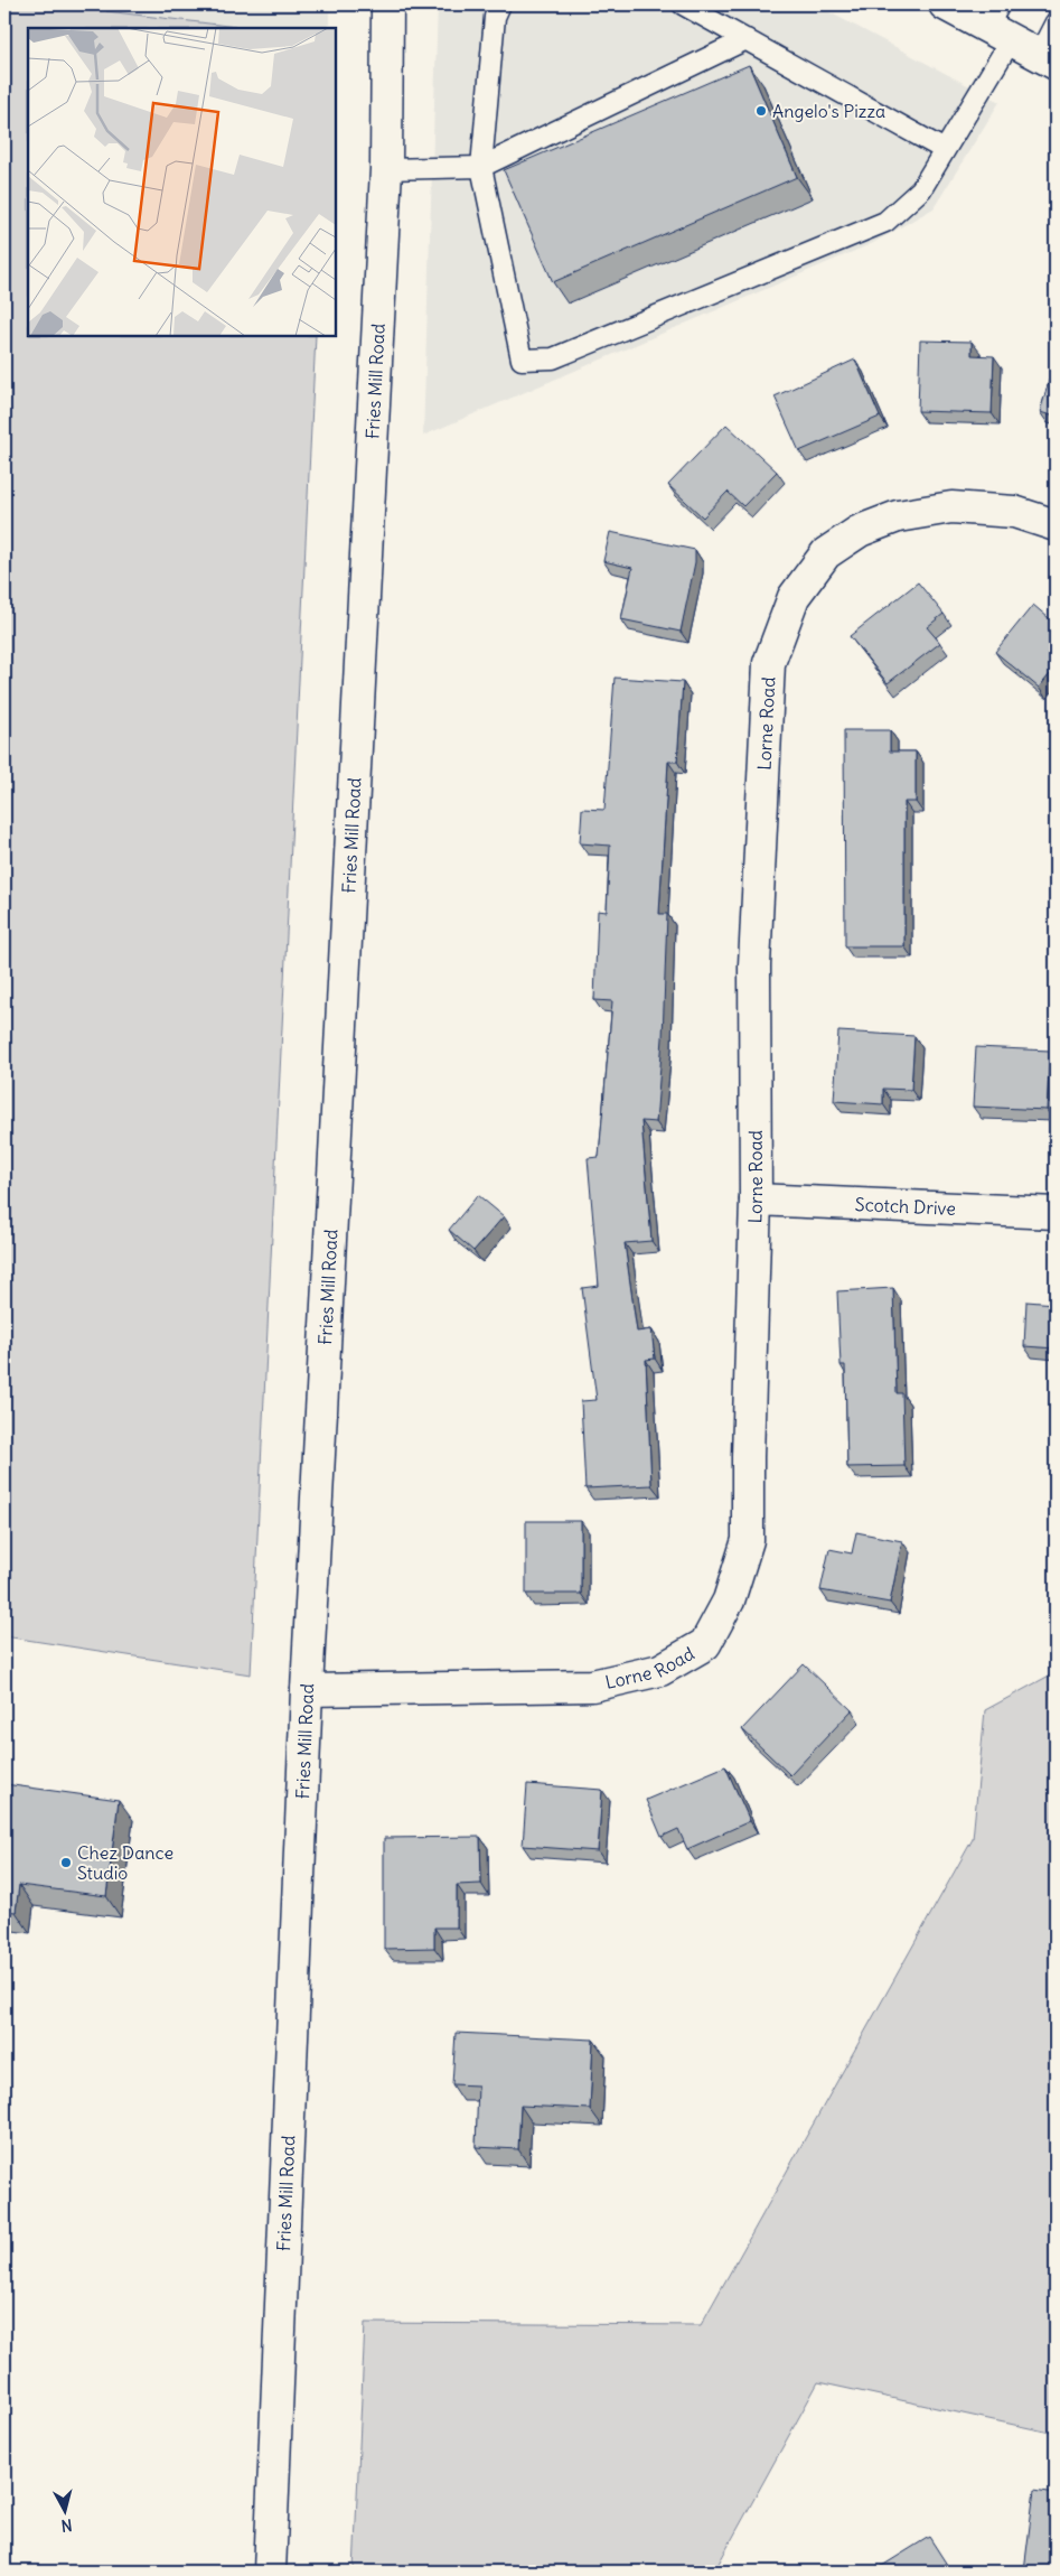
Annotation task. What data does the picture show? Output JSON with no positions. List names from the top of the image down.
{
  "streets": {
    "main road": ["Fries Mill Road", "Lorne Road", "Scotch Drive"]
  },
  "crossings": [
    ["Fries Mill Road", "Lorne Road"],
    ["Lorne Road", "Scotch Drive"]
  ],
  "places": ["Angelo's Pizza", "Chez Dance Studio"],
  "north": "bottom"
}
